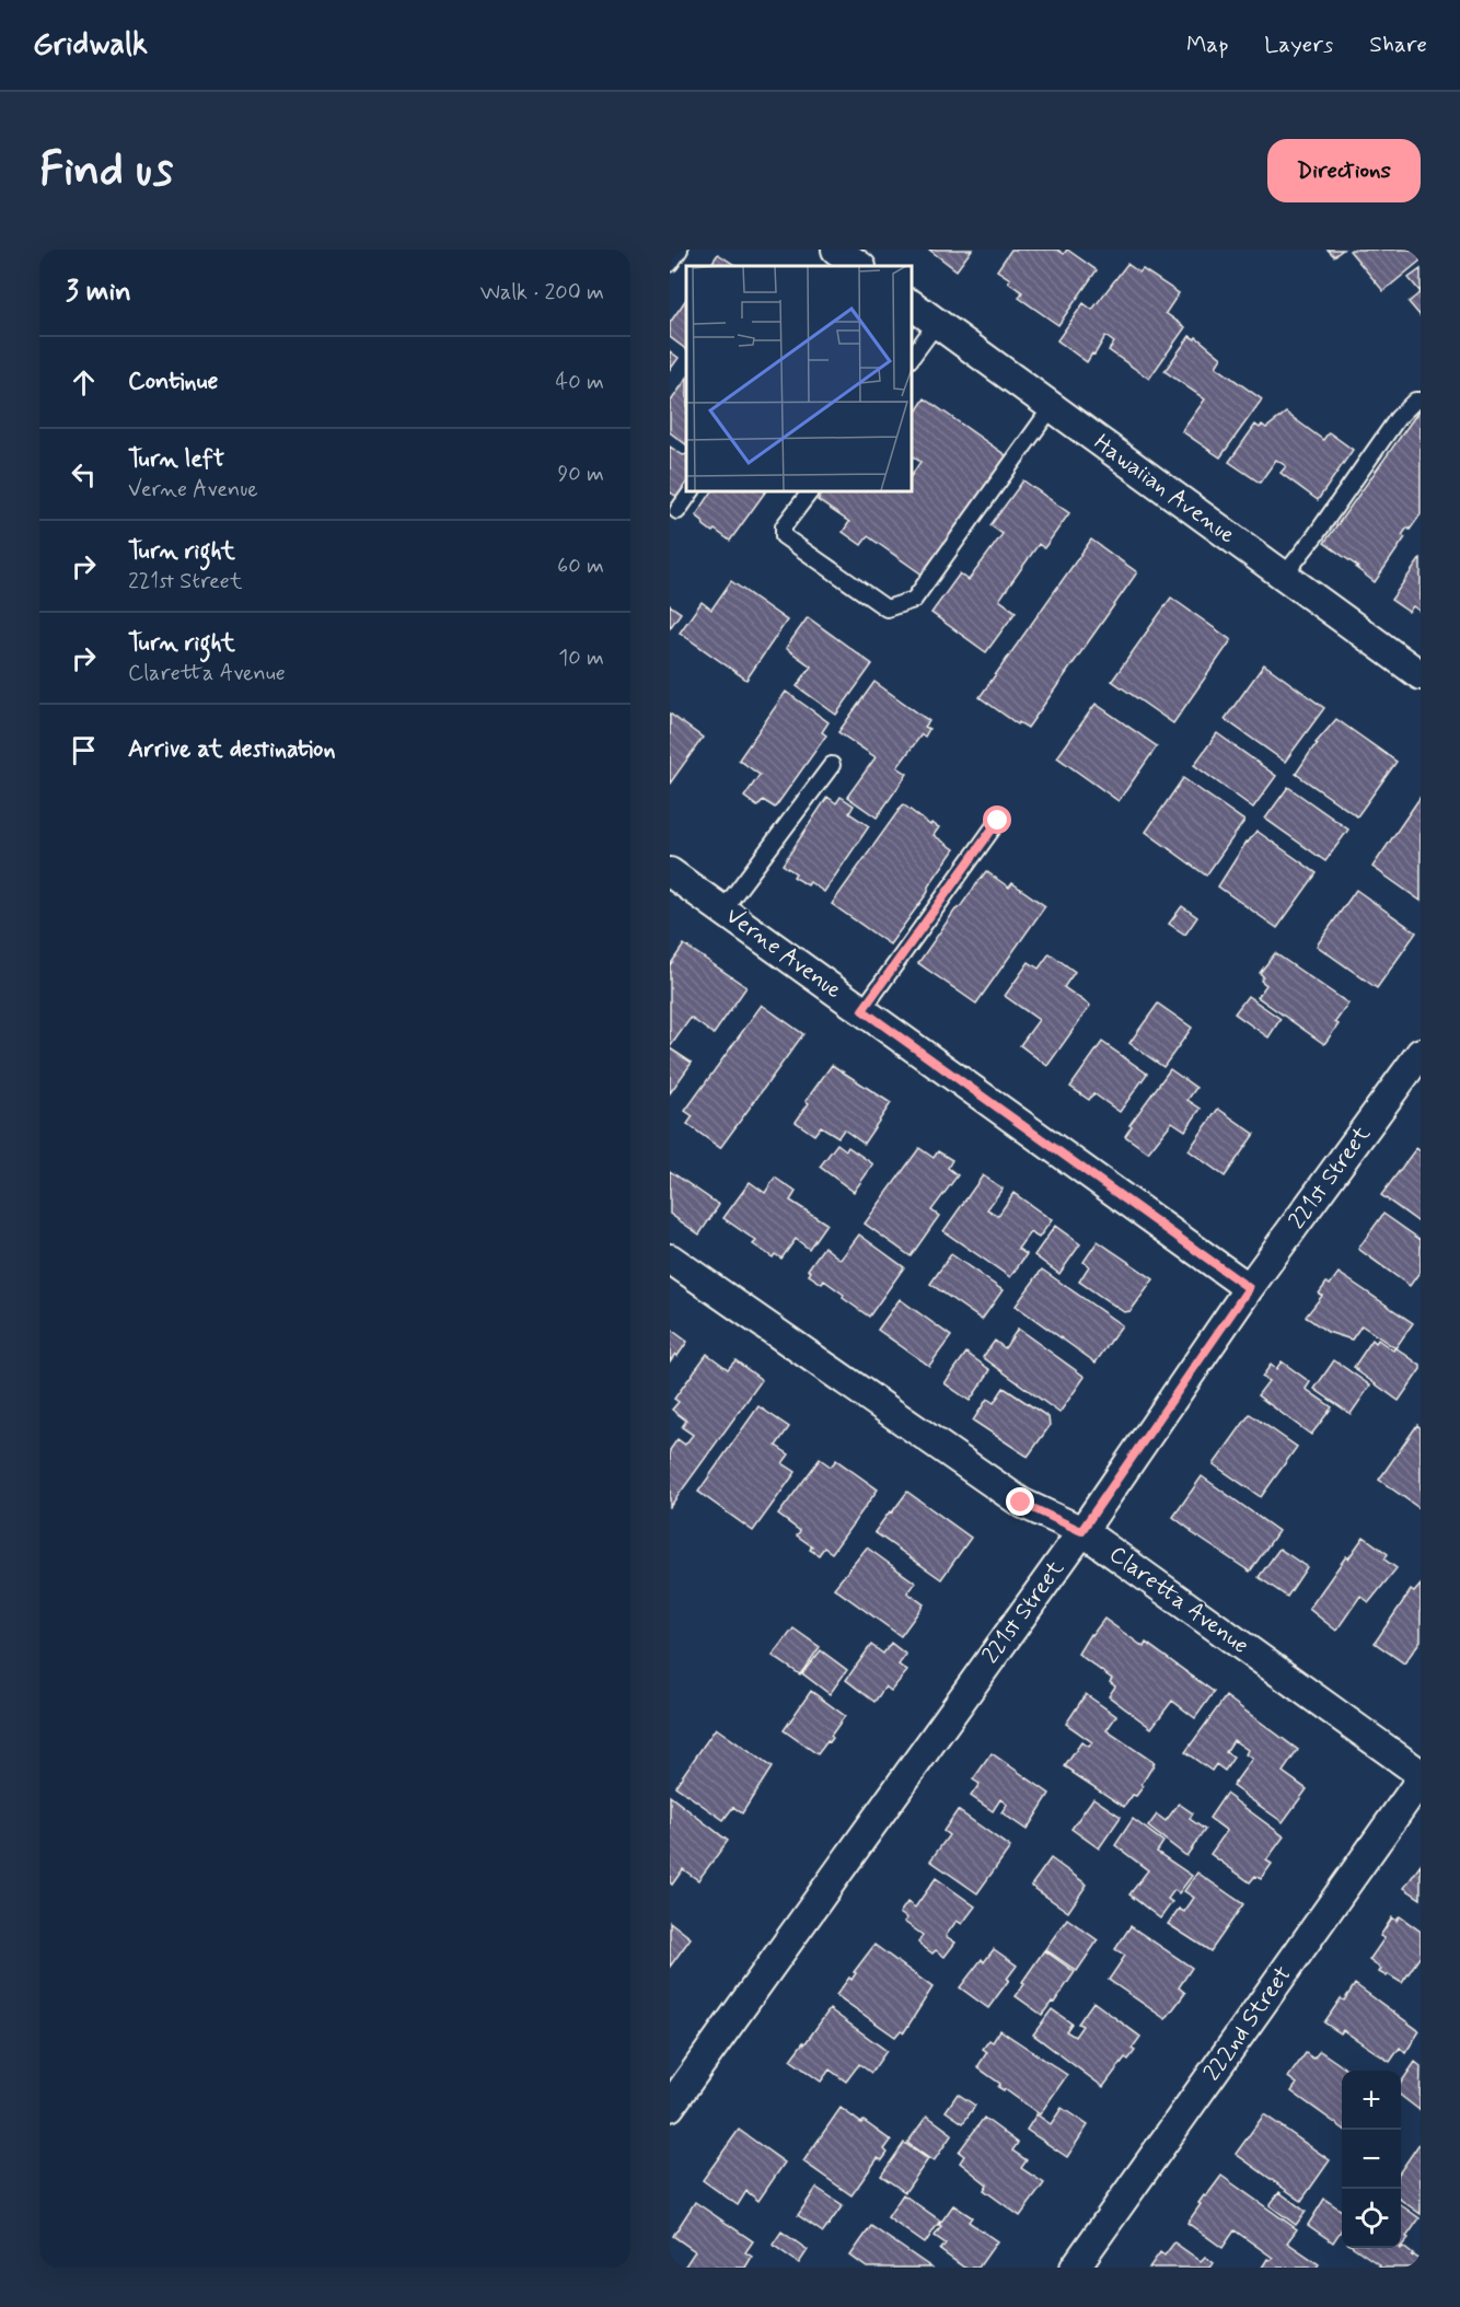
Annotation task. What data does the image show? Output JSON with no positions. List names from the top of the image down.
{
  "streets": {
    "street": [
      "Hawaiian Avenue",
      "Verne Avenue",
      "221st Street",
      "Claretta Avenue",
      "222nd Street"
    ]
  },
  "crossings": [
    ["Verne Avenue", "221st Street"],
    ["221st Street", "Claretta Avenue"]
  ],
  "page": {
    "header": "Gridwalk",
    "nav": ["Map", "Layers", "Share"],
    "buttons": "Directions",
    "title": "Find us",
    "heading": ["3 min", "Walk · 200 m"],
    "list": [
      ["Continue", "40 m"],
      ["Turn left", "Verne Avenue", "90 m"],
      ["Turn right", "221st Street", "60 m"],
      ["Turn right", "Claretta Avenue", "10 m"],
      "Arrive at destination"
    ],
    "map_buttons": ["+", "−"]
  }
}
